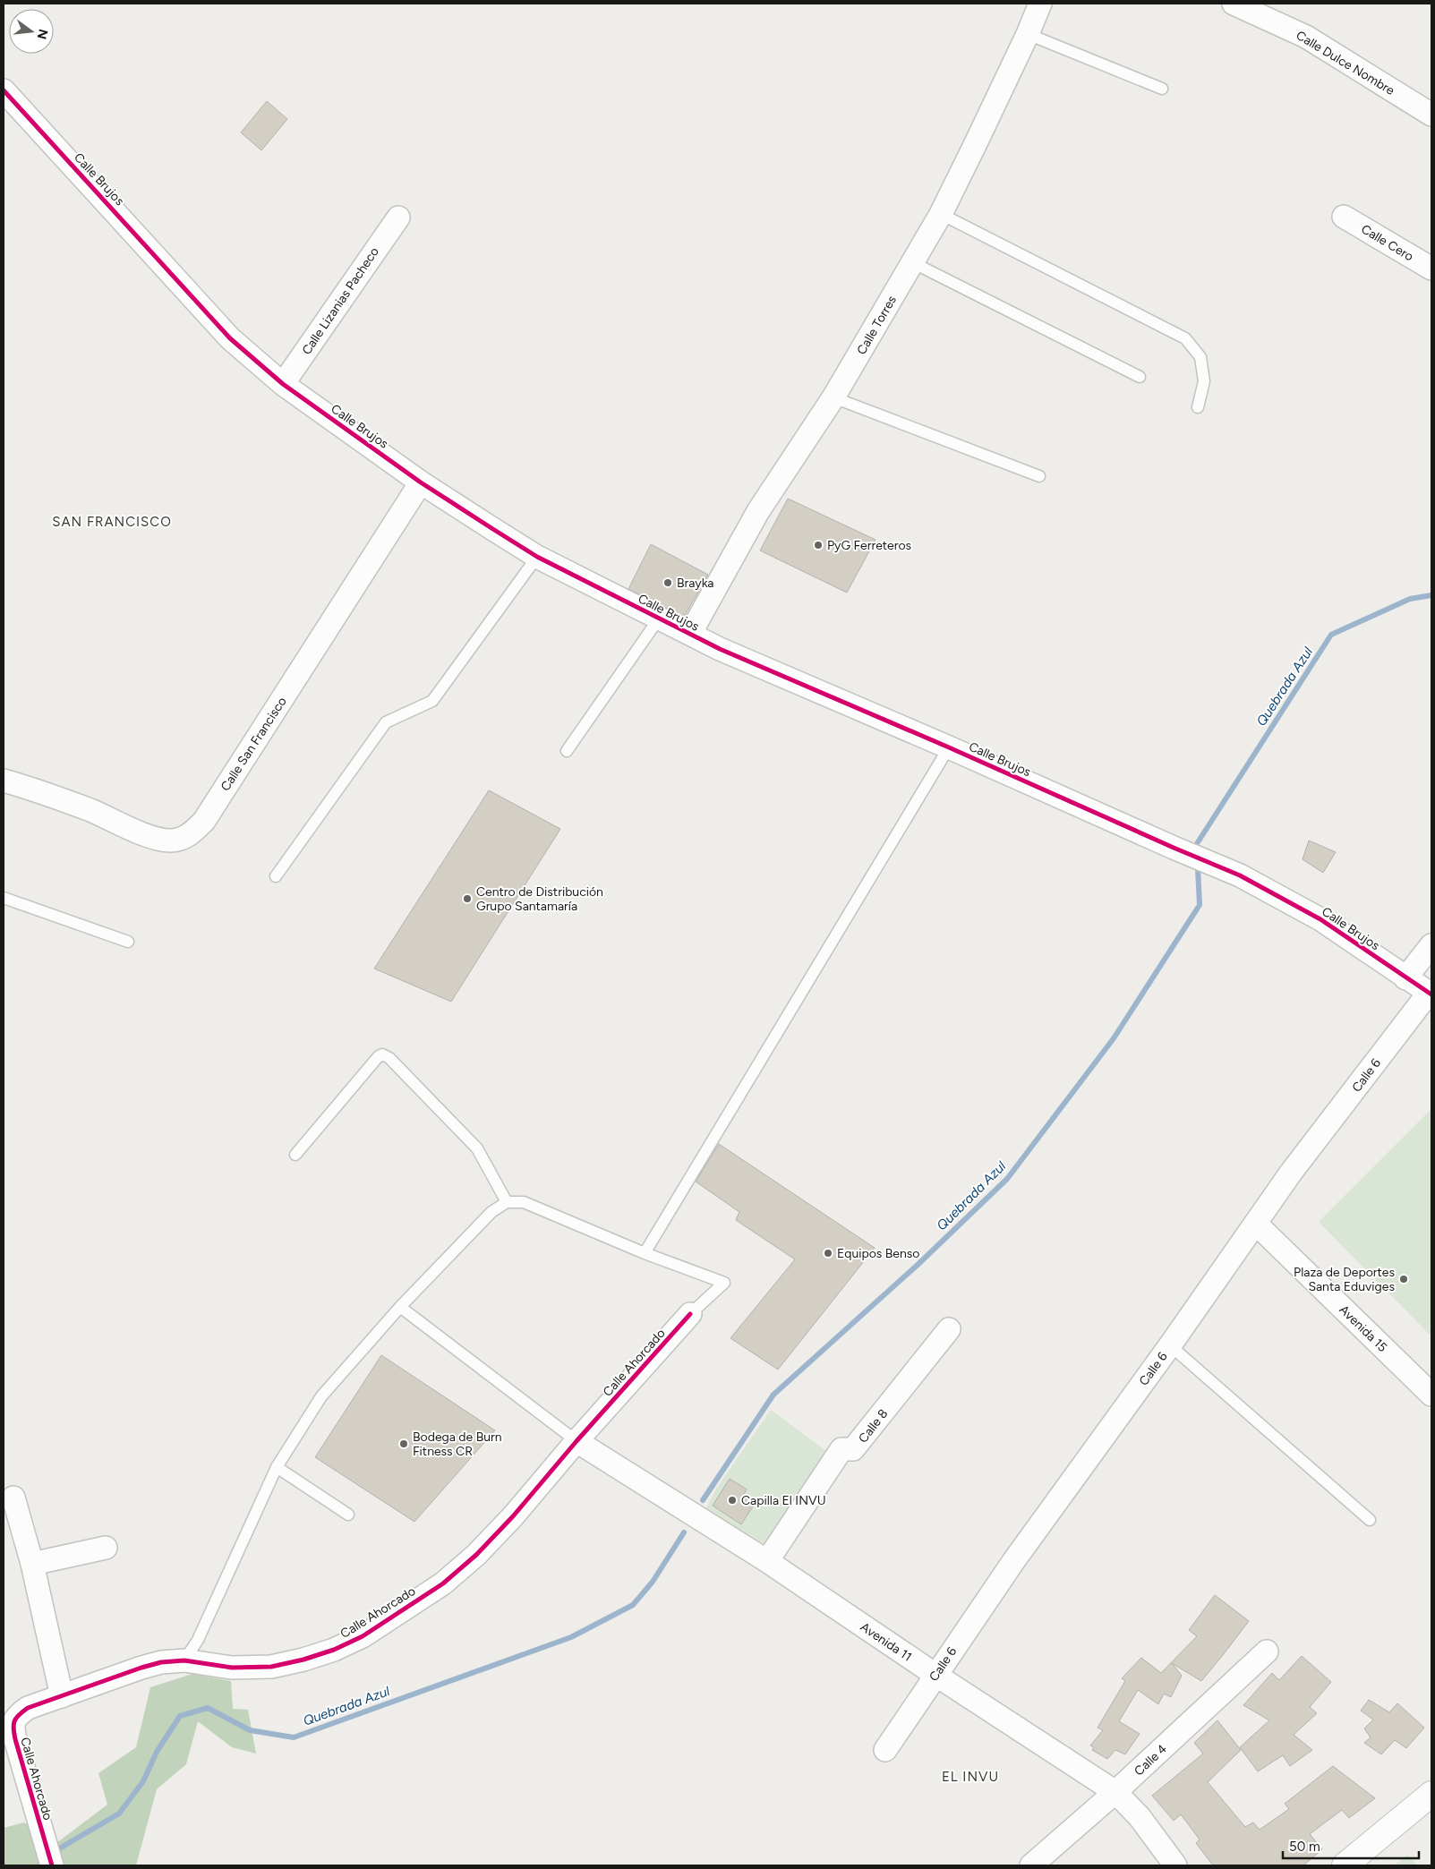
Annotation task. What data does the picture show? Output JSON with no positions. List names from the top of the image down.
{
  "streets": {
    "street": [
      "Calle Dulce Nombre",
      "Calle Brujos",
      "Calle Cero",
      "Calle Lizanias Pacheco",
      "Calle Torres",
      "Calle San Francisco",
      "Calle 6",
      "Avenida 15",
      "Calle Ahorcado",
      "Calle 8",
      "Avenida 11",
      "Calle 4"
    ]
  },
  "crossings": [
    ["Calle Brujos", "Calle Lizanias Pacheco"],
    ["Calle Brujos", "Calle Torres"],
    ["Calle Brujos", "Calle San Francisco"],
    ["Calle Brujos", "Calle 6"],
    ["Calle 6", "Avenida 15"],
    ["Calle 6", "Avenida 11"],
    ["Calle Ahorcado", "Avenida 11"],
    ["Calle 8", "Avenida 11"],
    ["Avenida 11", "Calle 4"]
  ],
  "districts": ["SAN FRANCISCO", "EL INVU"],
  "water": ["Quebrada Azul"],
  "places": [
    "PyG Ferreteros",
    "Brayka",
    "Centro de Distribución Grupo Santamaría",
    "Equipos Benso",
    "Plaza de Deportes Santa Eduviges",
    "Bodega de Burn Fitness CR",
    "Capilla El INVU"
  ],
  "scale_bar": "50 m",
  "north": "right"
}
